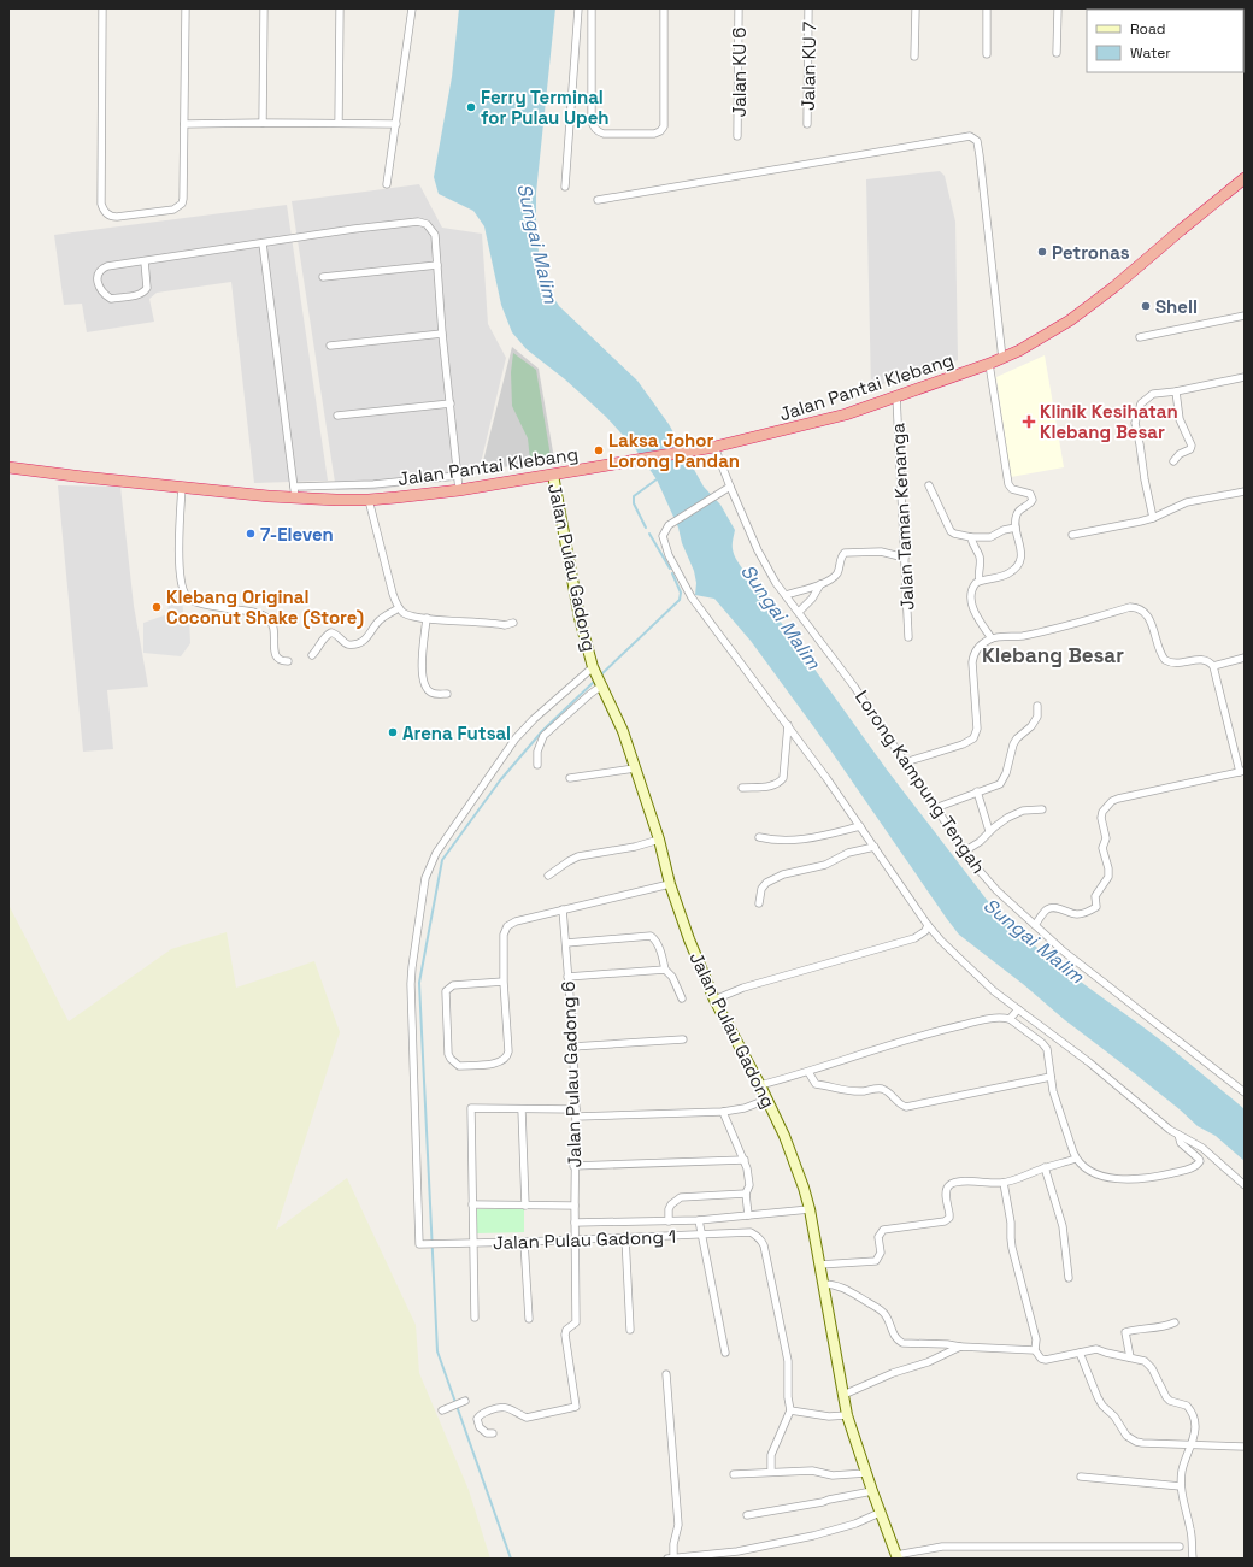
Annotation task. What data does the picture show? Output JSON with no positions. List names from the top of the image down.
{
  "streets": {
    "highway": ["Jalan Pantai Klebang"],
    "main road": ["Jalan Pulau Gadong"],
    "street": [
      "Jalan KU 7",
      "Jalan KU 6",
      "Jalan Taman Kenanga",
      "Lorong Kampung Tengah",
      "Jalan Pulau Gadong 6",
      "Jalan Pulau Gadong 1"
    ]
  },
  "crossings": [
    ["Jalan Pantai Klebang", "Jalan Taman Kenanga"],
    ["Jalan Pantai Klebang", "Jalan Pulau Gadong"],
    ["Jalan Pantai Klebang", "Lorong Kampung Tengah"],
    ["Jalan Pulau Gadong", "Jalan Pulau Gadong 1"],
    ["Jalan Pulau Gadong 6", "Jalan Pulau Gadong 1"]
  ],
  "districts": ["Klebang Besar"],
  "water": ["Sungai Malim"],
  "places": {
    "other": [
      "Ferry Terminal for Pulau Upeh",
      "Petronas",
      "Shell",
      "Laksa Johor Lorong Pandan",
      "7-Eleven",
      "Klebang Original Coconut Shake (Store)",
      "Arena Futsal"
    ],
    "health": ["Klinik Kesihatan Klebang Besar"]
  },
  "legend": ["Road", "Water"]
}
